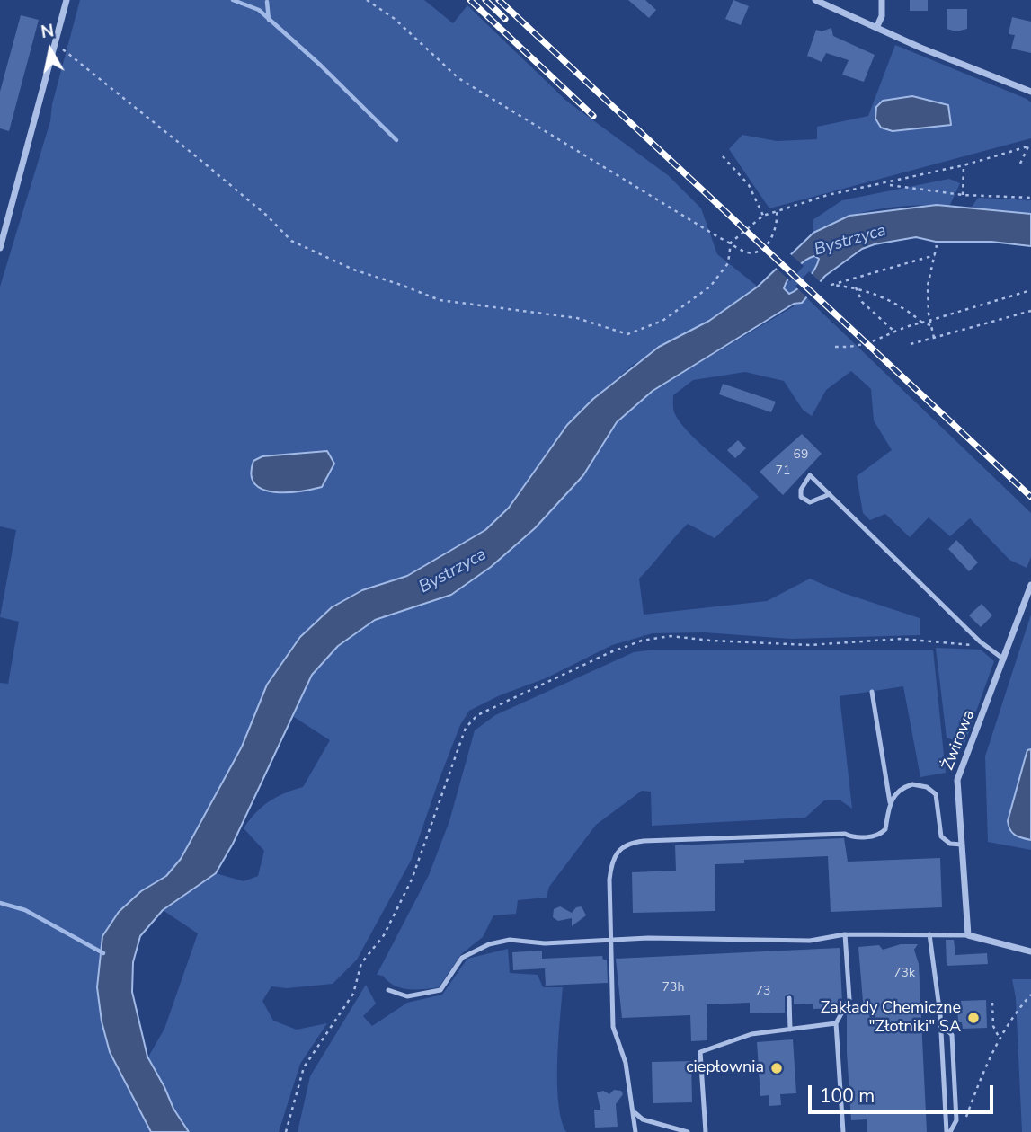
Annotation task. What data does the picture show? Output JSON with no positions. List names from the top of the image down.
{
  "streets": {
    "street": ["Żwirowa"]
  },
  "water": ["Bystrzyca"],
  "places": ["Zakłady Chemiczne \"Złotniki\" SA", "ciepłownia"],
  "house_numbers": [
    "69",
    "71",
    "73k",
    "73h",
    "73"
  ],
  "scale_bar": "100 m",
  "north": "top"
}
